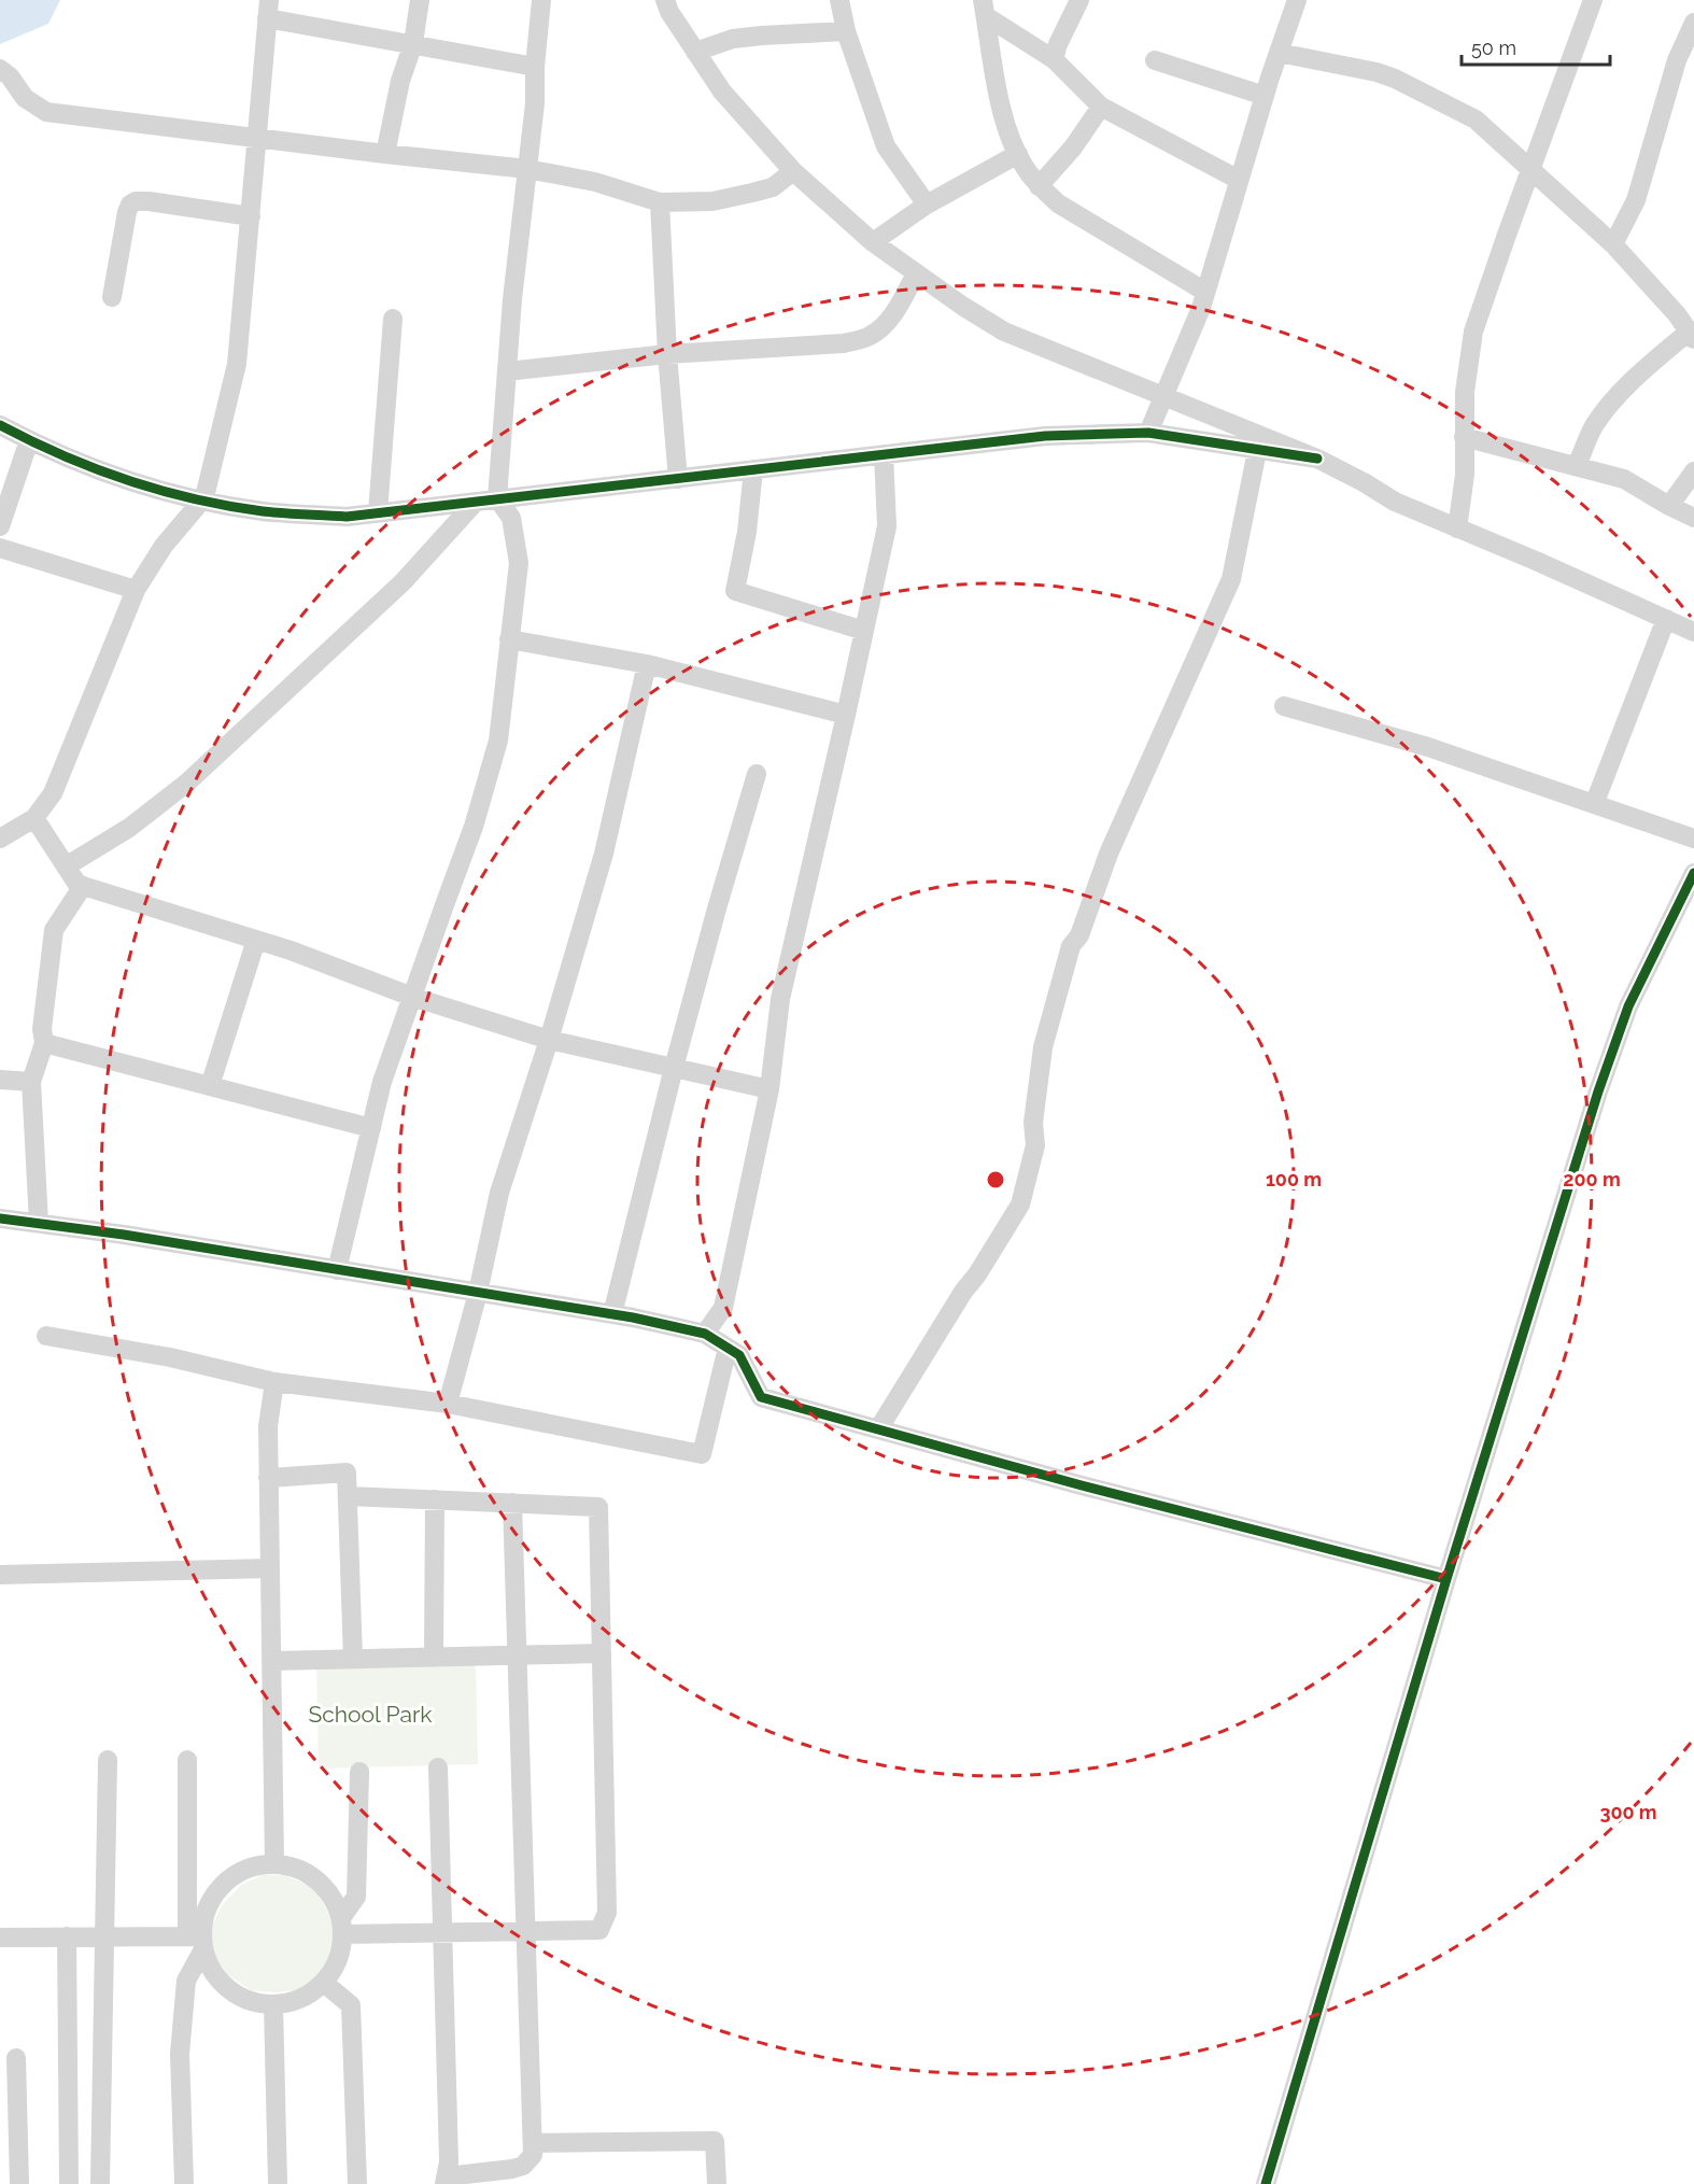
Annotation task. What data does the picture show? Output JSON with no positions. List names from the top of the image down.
{
  "parks": ["School Park"],
  "scale_bar": "50 m",
  "rings": ["100 m", "200 m", "300 m"]
}
